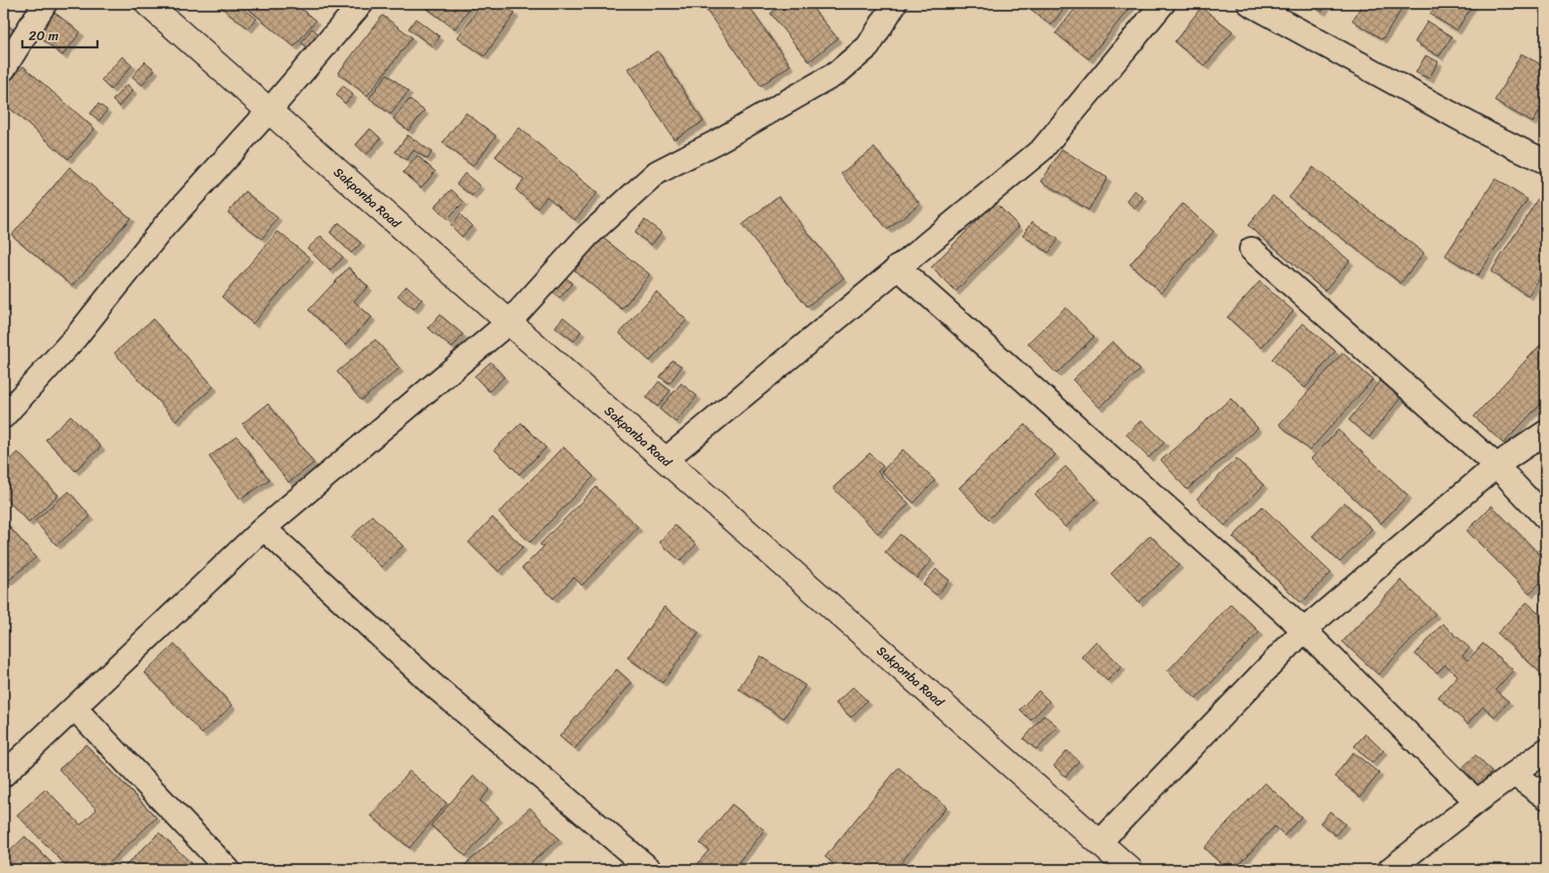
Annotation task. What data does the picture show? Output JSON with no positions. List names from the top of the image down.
{
  "streets": {
    "main road": ["Sakponba Road"]
  },
  "scale_bar": "20 m"
}
